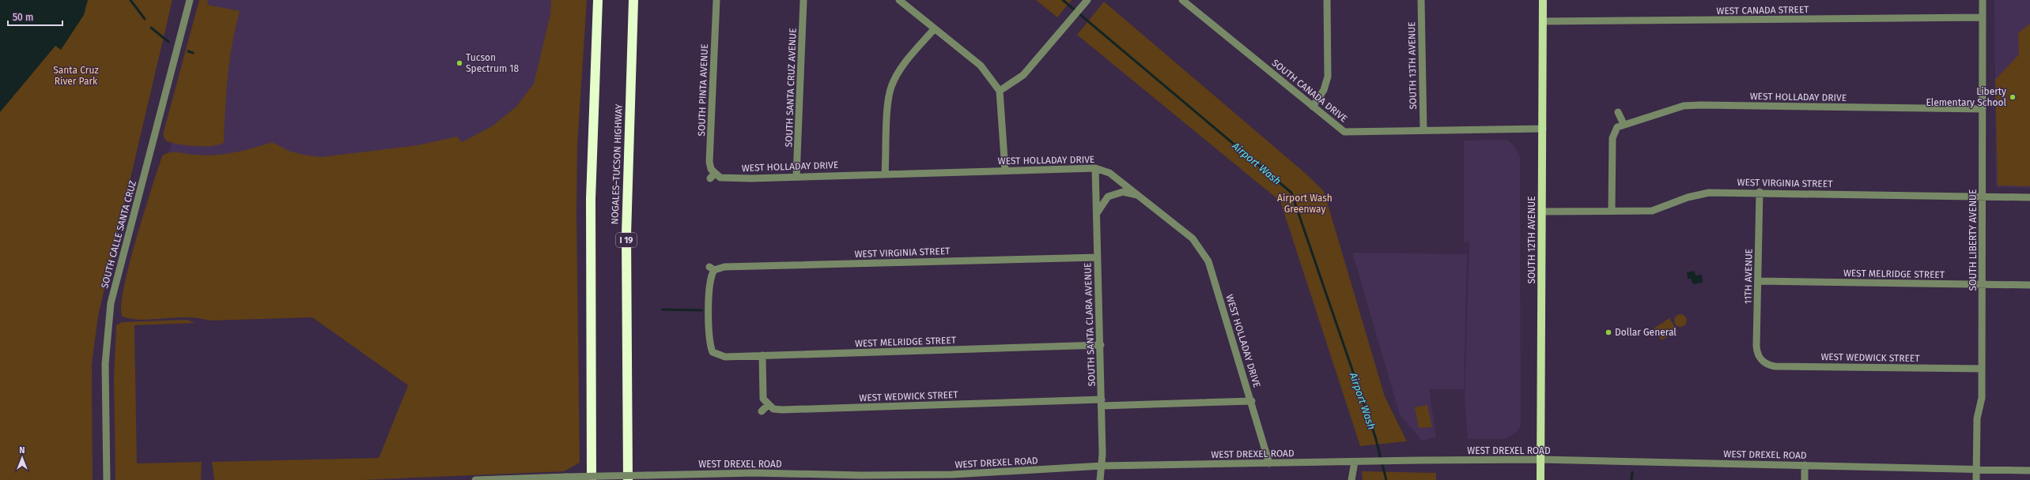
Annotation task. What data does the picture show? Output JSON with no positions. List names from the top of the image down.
{
  "streets": {
    "highway": ["NOGALES–TUCSON HIGHWAY", "I 19"],
    "main road": ["SOUTH 12TH AVENUE"],
    "street": [
      "WEST CANADA STREET",
      "SOUTH 13TH AVENUE",
      "SOUTH SANTA CRUZ AVENUE",
      "SOUTH PINTA AVENUE",
      "SOUTH CANADA DRIVE",
      "WEST HOLLADAY DRIVE",
      "WEST VIRGINIA STREET",
      "SOUTH CALLE SANTA CRUZ",
      "SOUTH LIBERTY AVENUE",
      "WEST MELRIDGE STREET",
      "11TH AVENUE",
      "SOUTH SANTA CLARA AVENUE",
      "WEST WEDWICK STREET",
      "WEST DREXEL ROAD"
    ]
  },
  "crossings": [
    ["WEST CANADA STREET", "SOUTH 12TH AVENUE"],
    ["WEST CANADA STREET", "SOUTH LIBERTY AVENUE"],
    ["SOUTH 13TH AVENUE", "SOUTH CANADA DRIVE"],
    ["SOUTH SANTA CRUZ AVENUE", "WEST HOLLADAY DRIVE"],
    ["SOUTH PINTA AVENUE", "WEST HOLLADAY DRIVE"],
    ["SOUTH CANADA DRIVE", "SOUTH 12TH AVENUE"],
    ["WEST HOLLADAY DRIVE", "SOUTH LIBERTY AVENUE"],
    ["WEST HOLLADAY DRIVE", "SOUTH SANTA CLARA AVENUE"],
    ["WEST HOLLADAY DRIVE", "WEST WEDWICK STREET"],
    ["WEST HOLLADAY DRIVE", "WEST DREXEL ROAD"],
    ["WEST VIRGINIA STREET", "SOUTH 12TH AVENUE"],
    ["WEST VIRGINIA STREET", "SOUTH LIBERTY AVENUE"],
    ["WEST VIRGINIA STREET", "WEST MELRIDGE STREET"],
    ["WEST VIRGINIA STREET", "11TH AVENUE"],
    ["WEST VIRGINIA STREET", "SOUTH SANTA CLARA AVENUE"],
    ["SOUTH 12TH AVENUE", "WEST DREXEL ROAD"],
    ["SOUTH LIBERTY AVENUE", "WEST MELRIDGE STREET"],
    ["SOUTH LIBERTY AVENUE", "WEST WEDWICK STREET"],
    ["SOUTH LIBERTY AVENUE", "WEST DREXEL ROAD"],
    ["WEST MELRIDGE STREET", "11TH AVENUE"],
    ["WEST MELRIDGE STREET", "SOUTH SANTA CLARA AVENUE"],
    ["11TH AVENUE", "WEST WEDWICK STREET"],
    ["SOUTH SANTA CLARA AVENUE", "WEST WEDWICK STREET"],
    ["SOUTH SANTA CLARA AVENUE", "WEST DREXEL ROAD"]
  ],
  "water": ["Airport Wash"],
  "parks": ["Santa Cruz River Park", "Airport Wash Greenway"],
  "places": ["Tucson Spectrum 18", "Liberty Elementary School", "Dollar General"],
  "scale_bar": "50 m",
  "north": "top"
}
